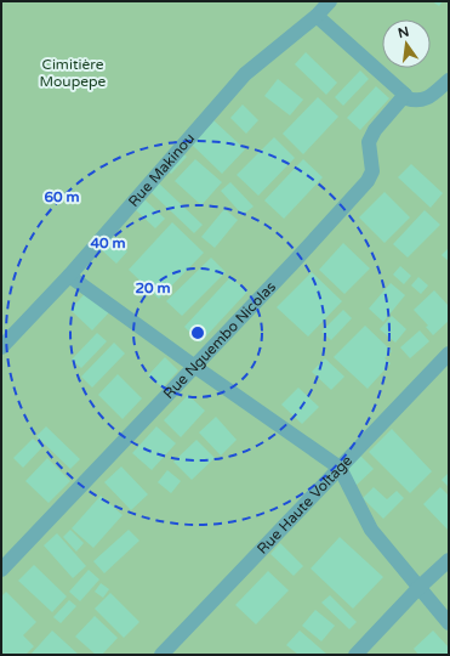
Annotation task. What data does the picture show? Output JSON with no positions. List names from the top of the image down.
{
  "streets": {
    "street": ["Rue Makinou", "Rue Nguembo Nicolas", "Rue Haute Voltage"]
  },
  "parks": ["Cimitière Moupepe"],
  "north": "top",
  "rings": ["60 m", "40 m", "20 m"]
}
